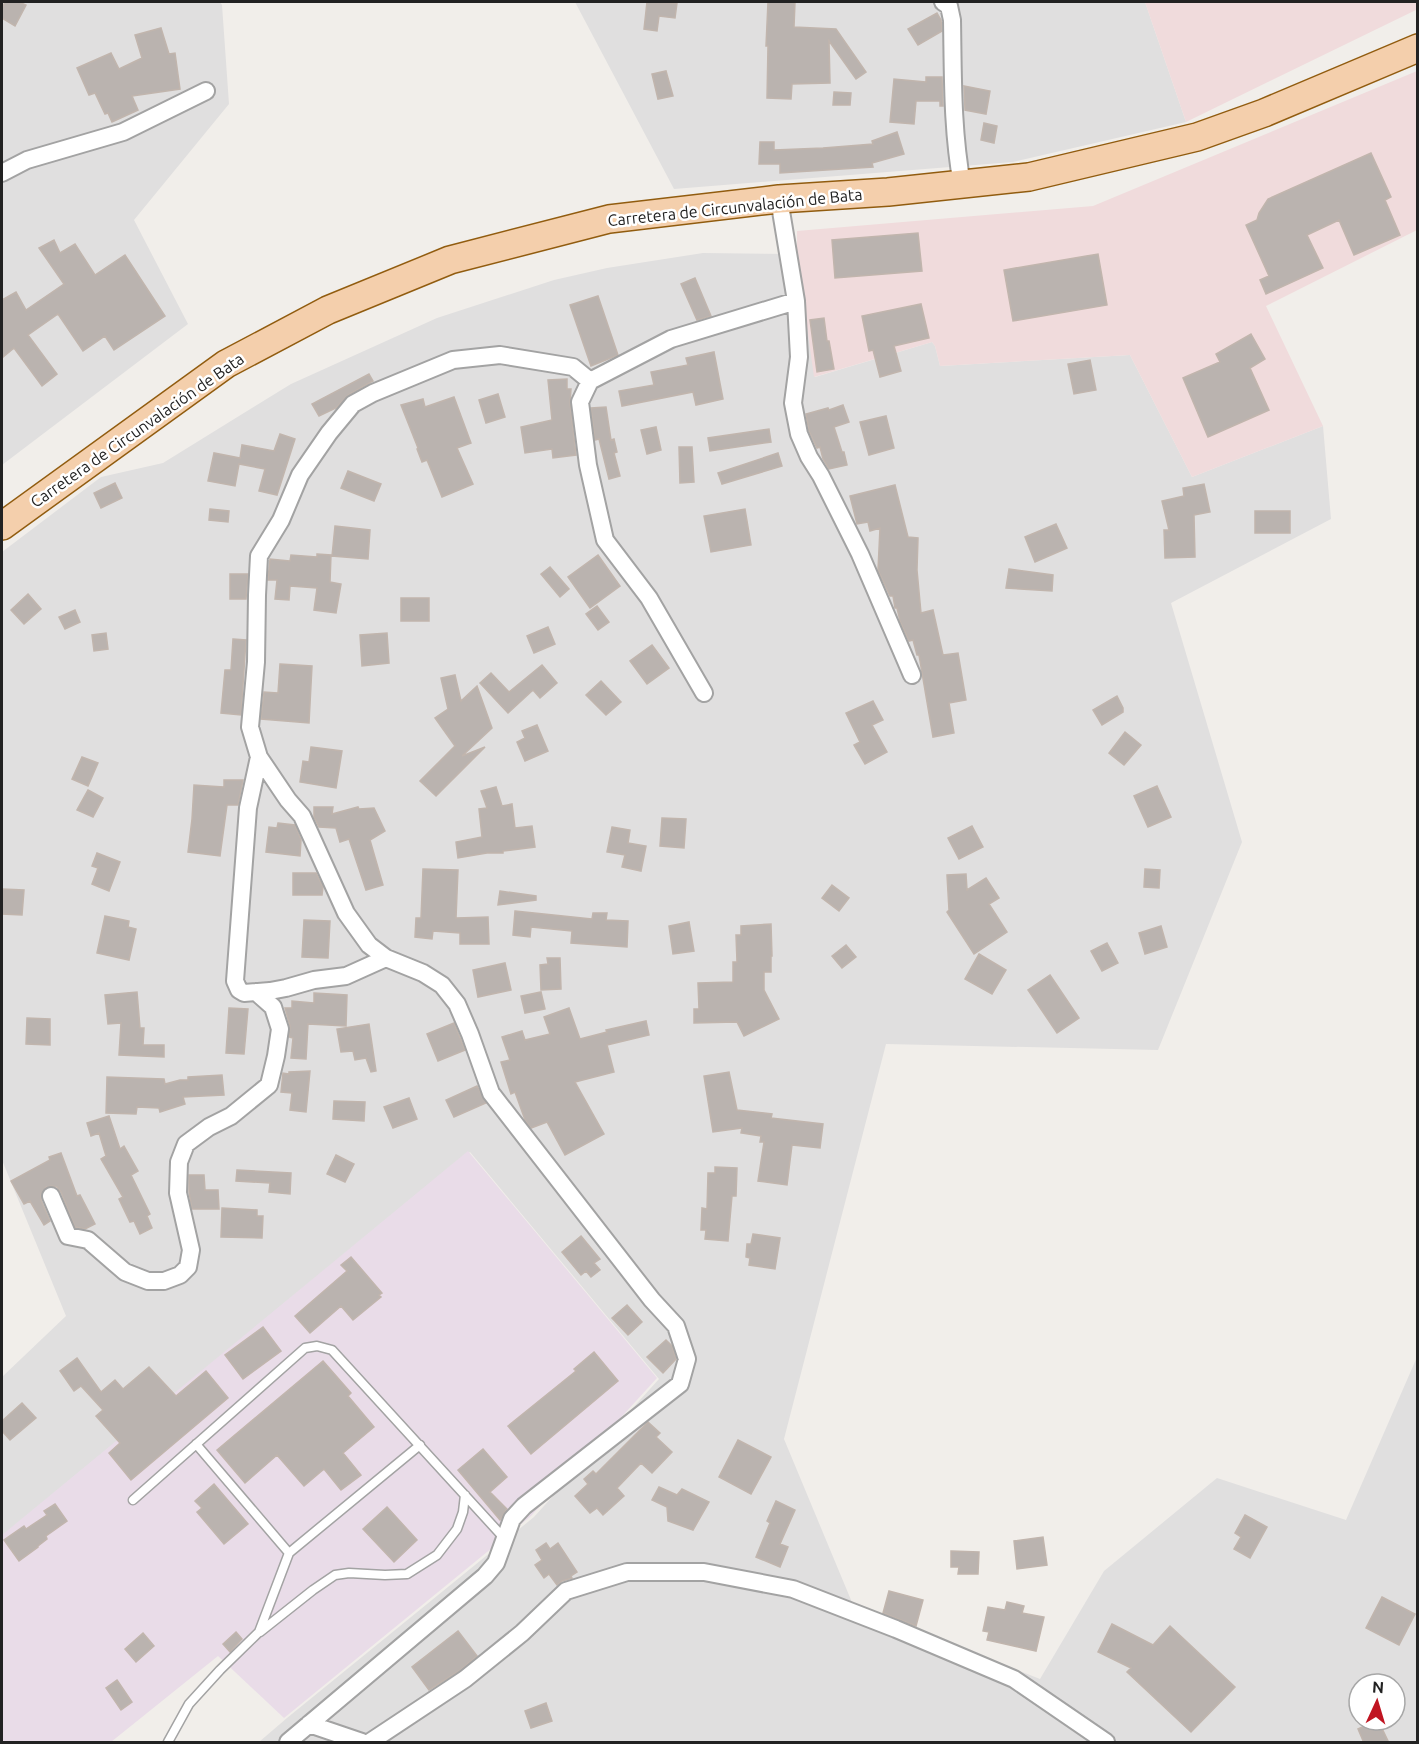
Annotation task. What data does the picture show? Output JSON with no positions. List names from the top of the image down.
{
  "streets": {
    "main road": ["Carretera de Circunvalación de Bata"]
  },
  "north": "top"
}
